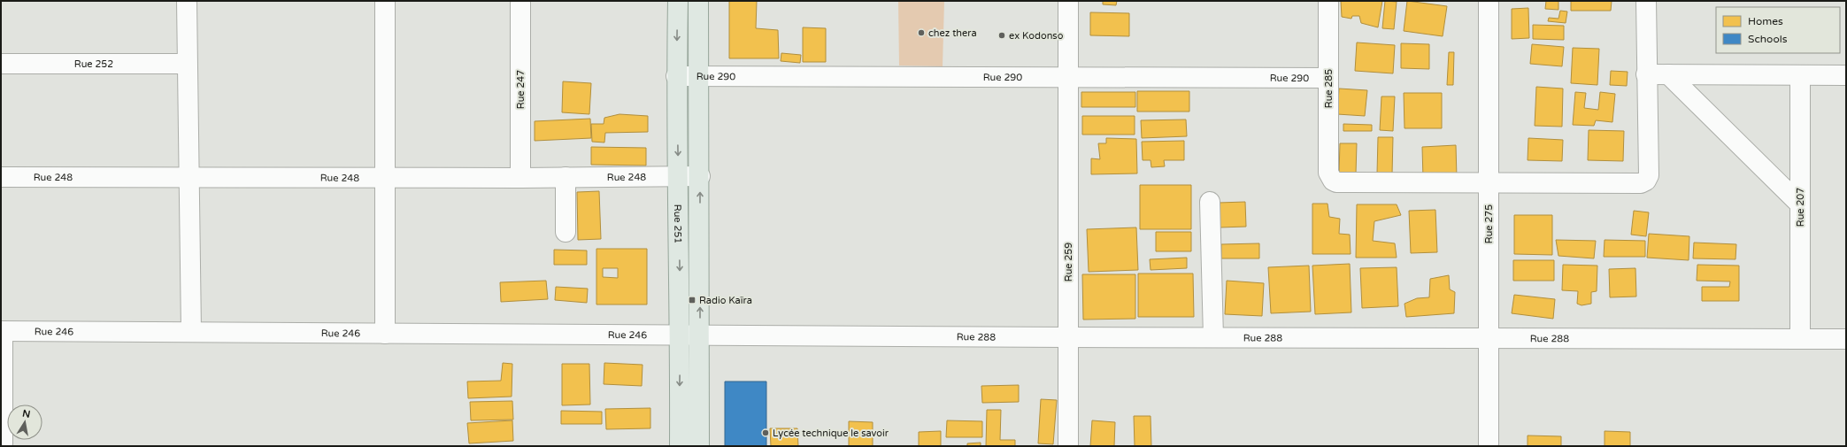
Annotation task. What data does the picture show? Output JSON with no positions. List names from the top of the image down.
{
  "streets": {
    "main road": ["Rue 251"],
    "street": [
      "Rue 252",
      "Rue 290",
      "Rue 285",
      "Rue 247",
      "Rue 248",
      "Rue 207",
      "Rue 275",
      "Rue 259",
      "Rue 246",
      "Rue 288"
    ]
  },
  "crossings": [
    ["Rue 290", "Rue 285"],
    ["Rue 290", "Rue 251"],
    ["Rue 290", "Rue 259"],
    ["Rue 285", "Rue 275"],
    ["Rue 247", "Rue 248"],
    ["Rue 248", "Rue 251"],
    ["Rue 207", "Rue 288"],
    ["Rue 251", "Rue 246"],
    ["Rue 251", "Rue 288"],
    ["Rue 275", "Rue 288"],
    ["Rue 259", "Rue 288"],
    ["Rue 246", "Rue 288"]
  ],
  "places": {
    "other": ["chez thera", "ex Kodonso", "Lycée technique le savoir"],
    "transit": ["Radio Kaïra"]
  },
  "legend": ["Homes", "Schools"],
  "north": "top"
}
